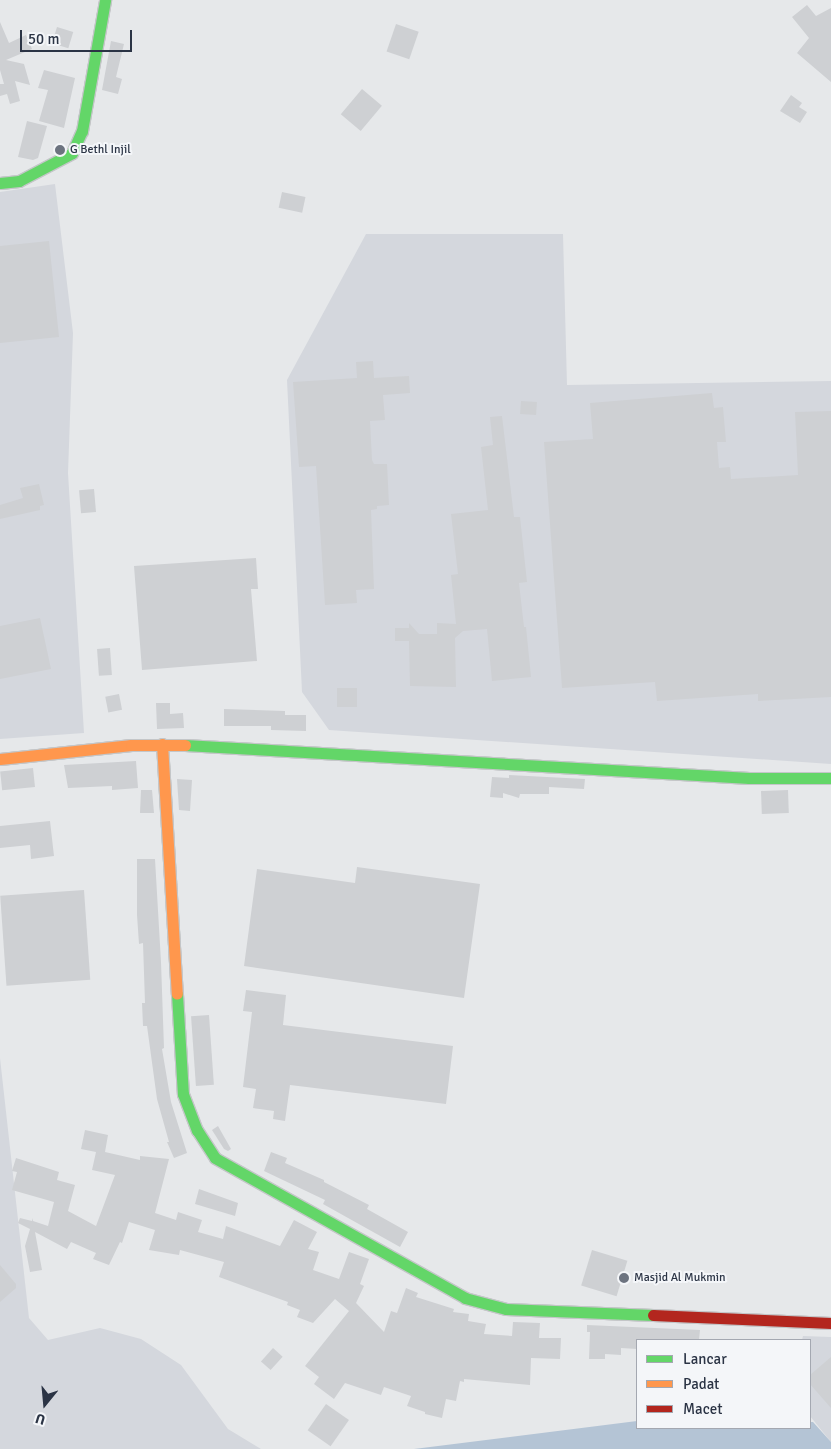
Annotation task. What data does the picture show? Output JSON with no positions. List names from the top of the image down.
{
  "places": ["G Bethl Injil", "Masjid Al Mukmin"],
  "legend": ["Lancar", "Padat", "Macet"],
  "scale_bar": "50 m",
  "north": "bottom"
}
